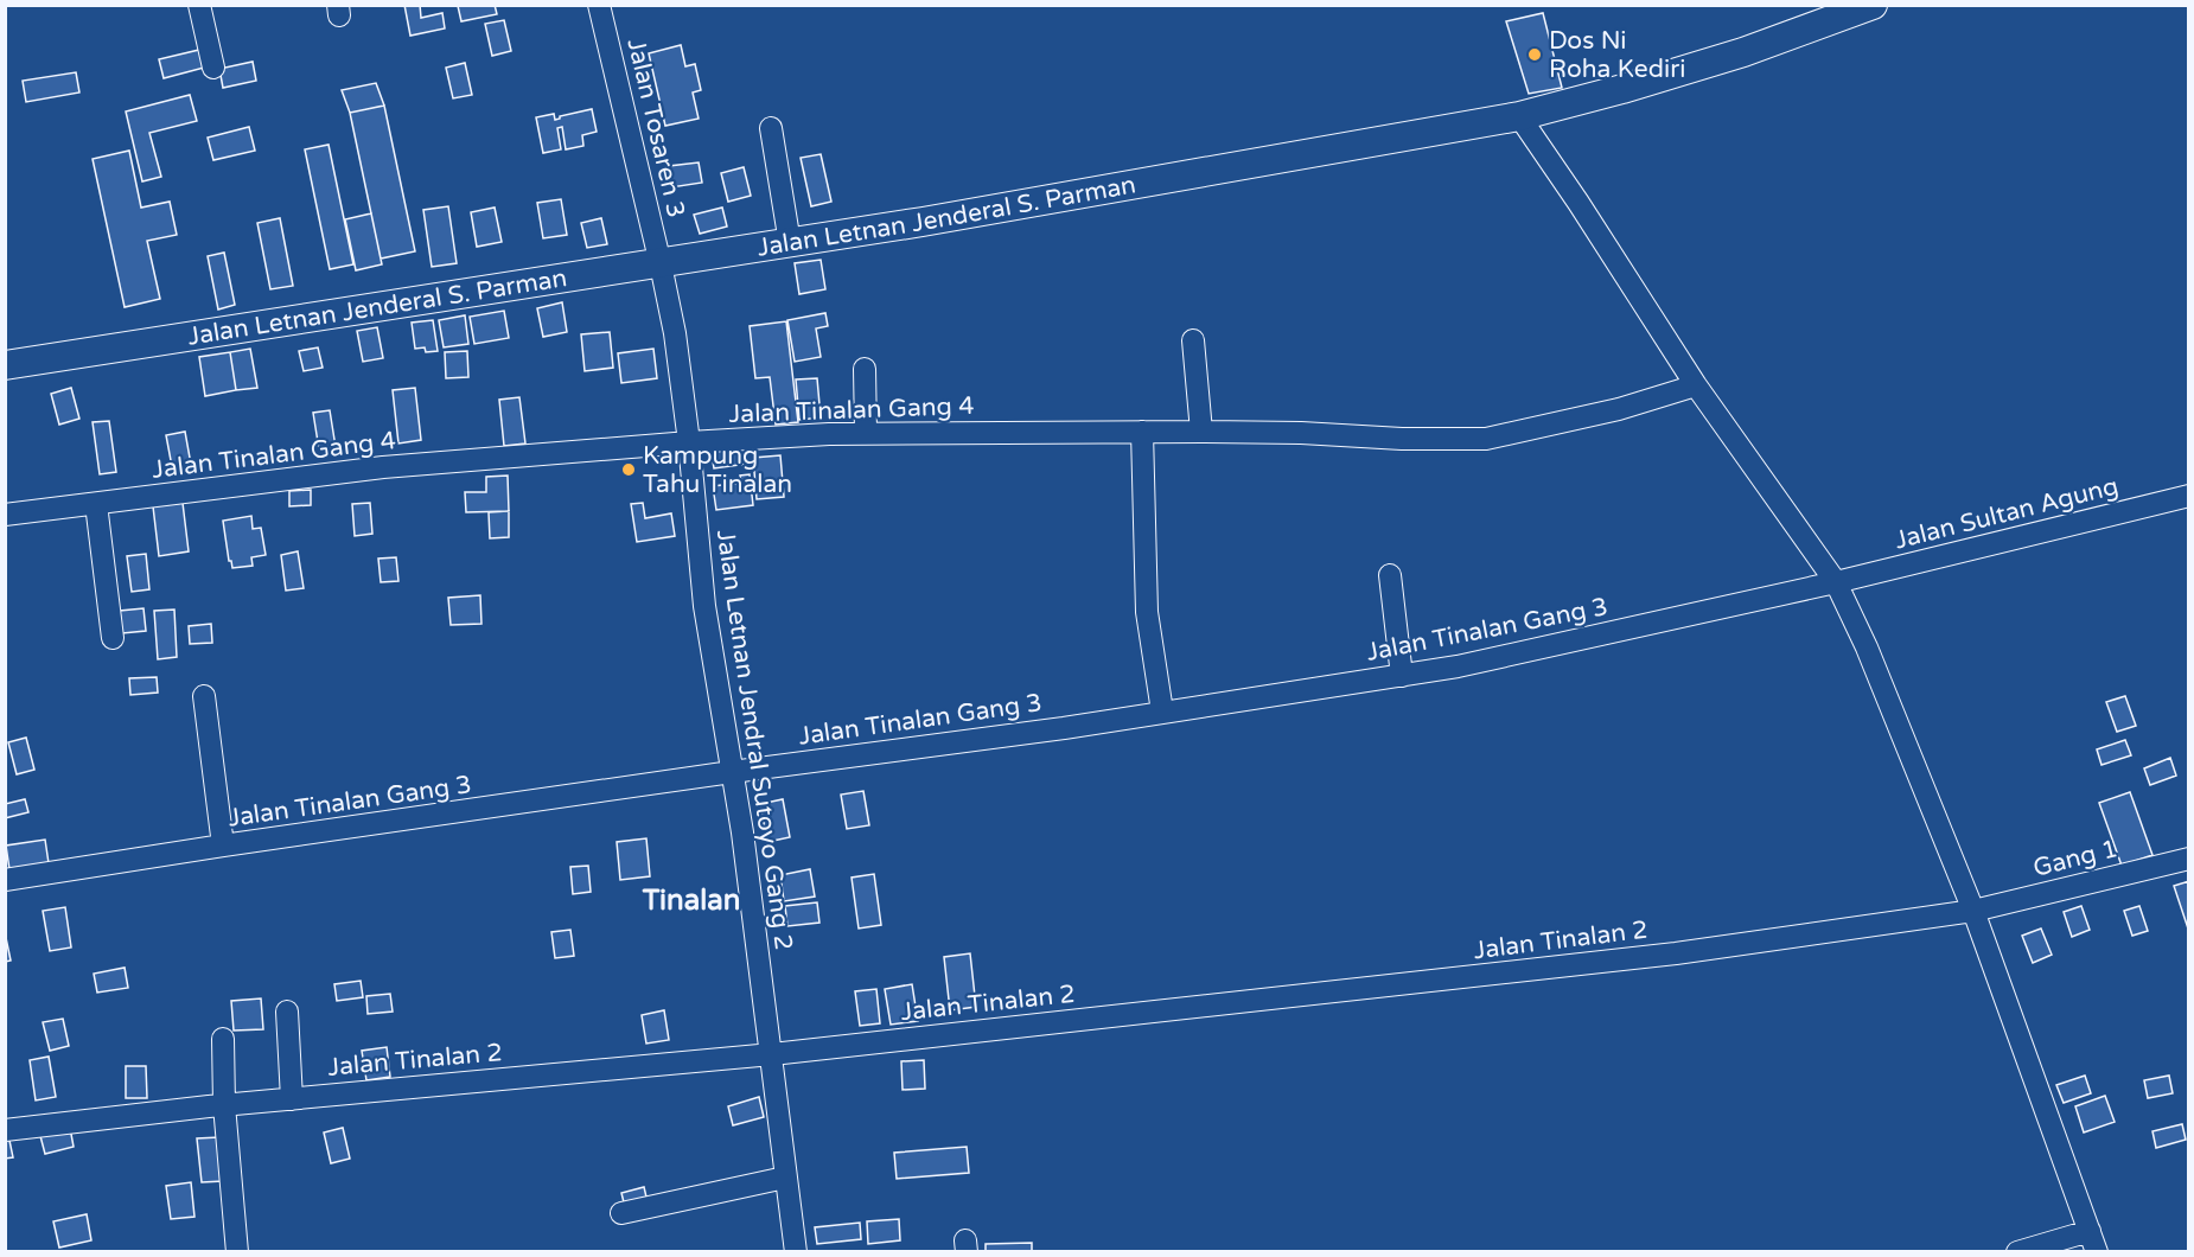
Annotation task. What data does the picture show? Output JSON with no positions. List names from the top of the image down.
{
  "streets": {
    "main road": ["Jalan Letnan Jenderal S. Parman"],
    "street": [
      "Jalan Tosaren 3",
      "Jalan Tinalan Gang 4",
      "Jalan Sultan Agung",
      "Jalan Tinalan Gang 3",
      "Jalan Letnan Jendral Sutoyo Gang 2",
      "Gang 1",
      "Jalan Tinalan 2"
    ]
  },
  "crossings": [
    ["Jalan Tosaren 3", "Jalan Letnan Jenderal S. Parman"],
    ["Jalan Tosaren 3", "Jalan Letnan Jendral Sutoyo Gang 2"],
    ["Jalan Letnan Jenderal S. Parman", "Jalan Letnan Jendral Sutoyo Gang 2"],
    ["Jalan Tinalan Gang 4", "Jalan Letnan Jendral Sutoyo Gang 2"],
    ["Jalan Sultan Agung", "Jalan Tinalan Gang 3"],
    ["Jalan Tinalan Gang 3", "Jalan Letnan Jendral Sutoyo Gang 2"],
    ["Jalan Letnan Jendral Sutoyo Gang 2", "Jalan Tinalan 2"],
    ["Gang 1", "Jalan Tinalan 2"]
  ],
  "districts": ["Tinalan"],
  "places": ["Dos Ni Roha Kediri", "Kampung Tahu Tinalan"]
}
